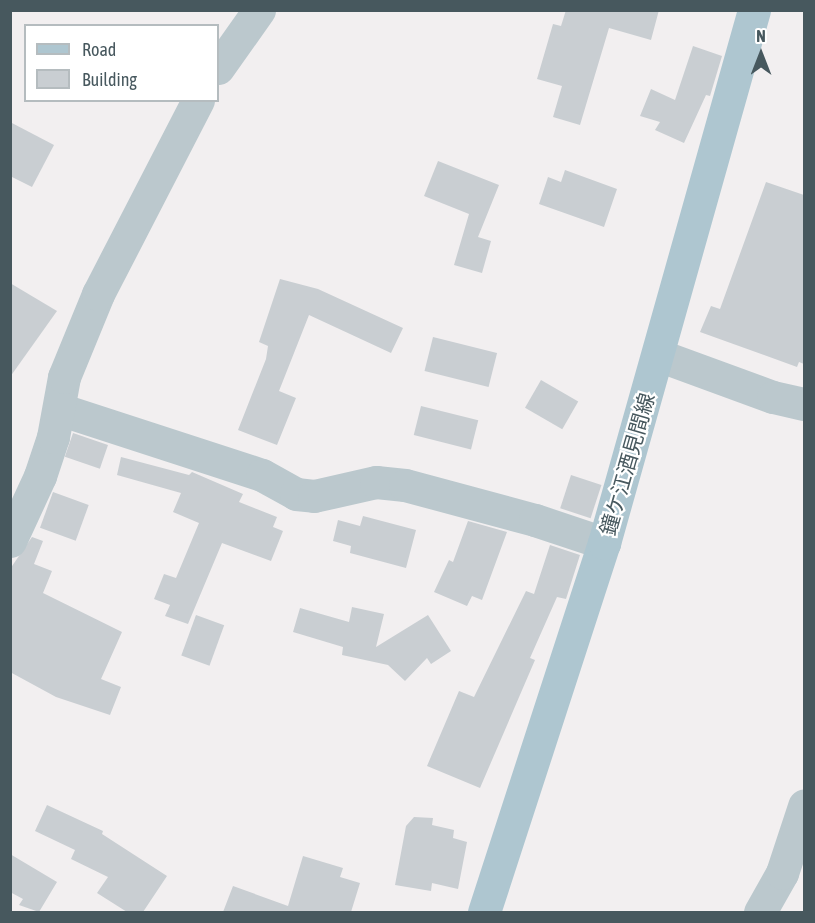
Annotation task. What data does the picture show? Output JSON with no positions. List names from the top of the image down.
{
  "streets": {
    "main road": ["鐘ケ江酒見間線"]
  },
  "legend": ["Road", "Building"],
  "north": "top"
}
